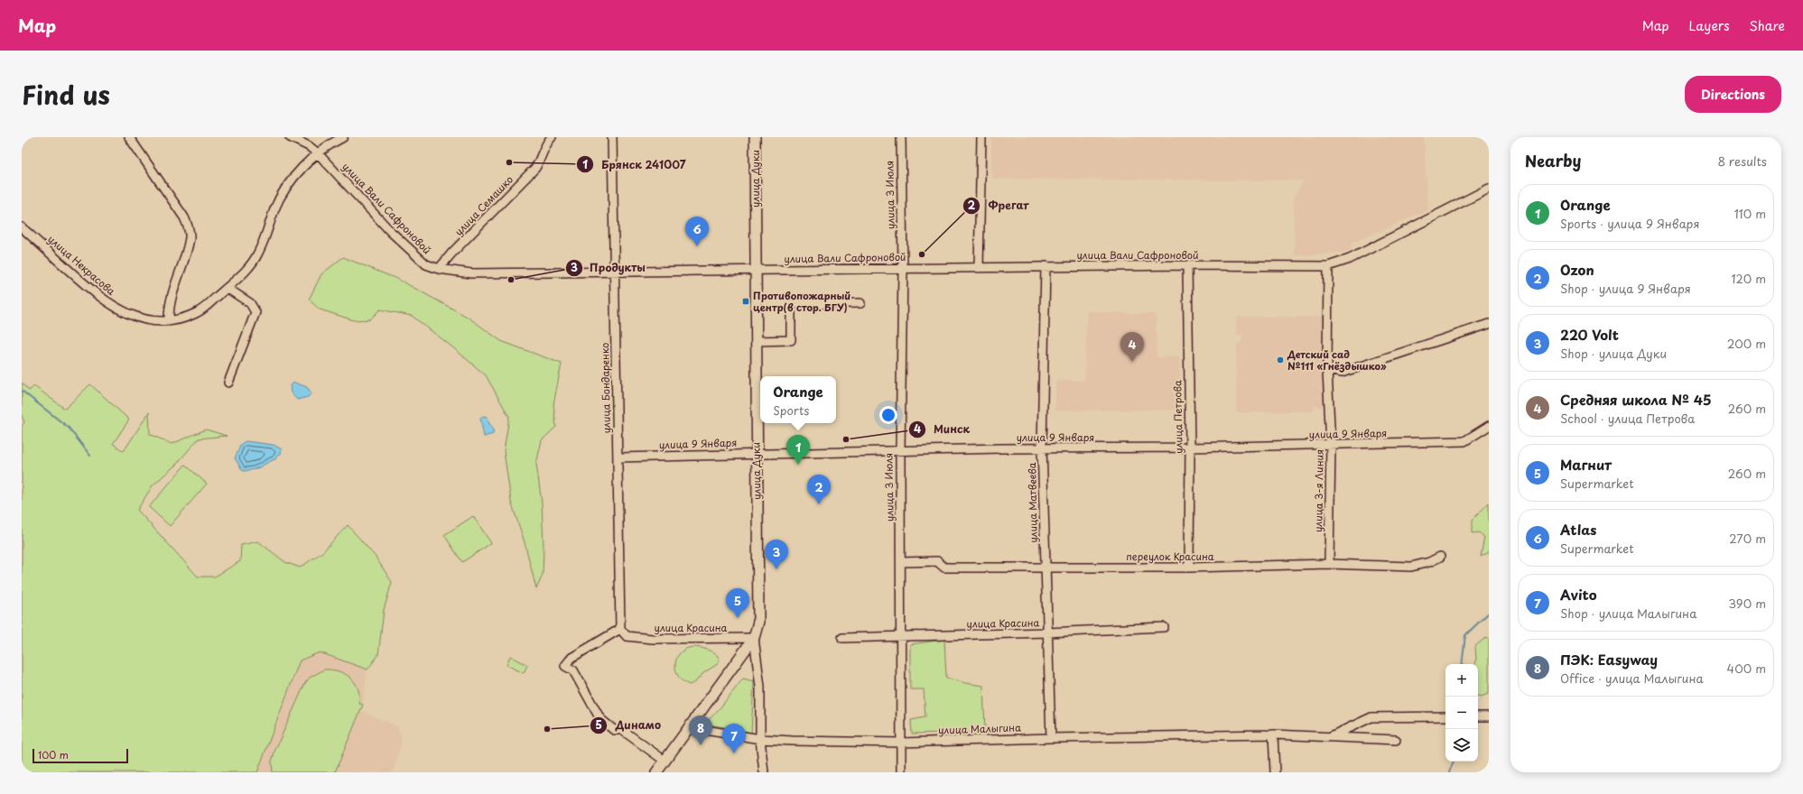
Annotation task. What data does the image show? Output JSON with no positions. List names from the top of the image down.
{
  "streets": {
    "main road": ["улица Дуки"],
    "street": [
      "улица 3 Июля",
      "улица Семашко",
      "улица Вали Сафроновой",
      "улица Некрасова",
      "улица Бондаренко",
      "улица Петрова",
      "улица 9 Января",
      "улица 3-я Линия",
      "улица Матвеева",
      "переулок Красина",
      "улица Красина",
      "улица Малыгина"
    ]
  },
  "crossings": [
    ["улица Дуки", "улица Вали Сафроновой"],
    ["улица Дуки", "улица 9 Января"],
    ["улица Дуки", "улица Красина"],
    ["улица Дуки", "улица Малыгина"],
    ["улица 3 Июля", "улица Вали Сафроновой"],
    ["улица 3 Июля", "улица 9 Января"],
    ["улица 3 Июля", "переулок Красина"],
    ["улица 3 Июля", "улица Красина"],
    ["улица 3 Июля", "улица Малыгина"],
    ["улица Семашко", "улица Вали Сафроновой"],
    ["улица Вали Сафроновой", "улица Некрасова"],
    ["улица Вали Сафроновой", "улица Бондаренко"],
    ["улица Вали Сафроновой", "улица Петрова"],
    ["улица Вали Сафроновой", "улица 3-я Линия"],
    ["улица Вали Сафроновой", "улица Матвеева"],
    ["улица Бондаренко", "улица 9 Января"],
    ["улица Бондаренко", "улица Красина"],
    ["улица Петрова", "улица 9 Января"],
    ["улица Петрова", "переулок Красина"],
    ["улица 9 Января", "улица 3-я Линия"],
    ["улица 9 Января", "улица Матвеева"],
    ["улица 3-я Линия", "переулок Красина"],
    ["улица Матвеева", "переулок Красина"],
    ["улица Матвеева", "улица Красина"],
    ["улица Матвеева", "улица Малыгина"]
  ],
  "places": {
    "other": [
      "Брянск 241007",
      "Фрегат",
      "Продукты",
      "Детский сад №111 «Гнёздышко»",
      "Минск",
      "Динамо"
    ],
    "transit": ["Противопожарный центр(в стор. БГУ)"]
  },
  "scale_bar": "100 m",
  "page": {
    "header": "Map",
    "nav": ["Map", "Layers", "Share"],
    "title": "Find us",
    "buttons": "Directions",
    "heading": ["Nearby", "8 results"],
    "list": [
      {
        "mark": "1",
        "name": "Orange",
        "note": "Sports · улица 9 Января",
        "value": "110 m"
      },
      {
        "mark": "2",
        "name": "Ozon",
        "note": "Shop · улица 9 Января",
        "value": "120 m"
      },
      {
        "mark": "3",
        "name": "220 Volt",
        "note": "Shop · улица Дуки",
        "value": "200 m"
      },
      {
        "mark": "4",
        "name": "Средняя школа № 45",
        "note": "School · улица Петрова",
        "value": "260 m"
      },
      {
        "mark": "5",
        "name": "Магнит",
        "note": "Supermarket",
        "value": "260 m"
      },
      {
        "mark": "6",
        "name": "Atlas",
        "note": "Supermarket",
        "value": "270 m"
      },
      {
        "mark": "7",
        "name": "Avito",
        "note": "Shop · улица Малыгина",
        "value": "390 m"
      },
      {
        "mark": "8",
        "name": "ПЭК: Easyway",
        "note": "Office · улица Малыгина",
        "value": "400 m"
      }
    ],
    "pins": [
      "6",
      "4",
      "1",
      "2",
      "3",
      "5",
      "8",
      "7"
    ],
    "popup": ["Orange", "Sports"],
    "map_buttons": ["+", "−"],
    "scale": "100 m"
  }
}
